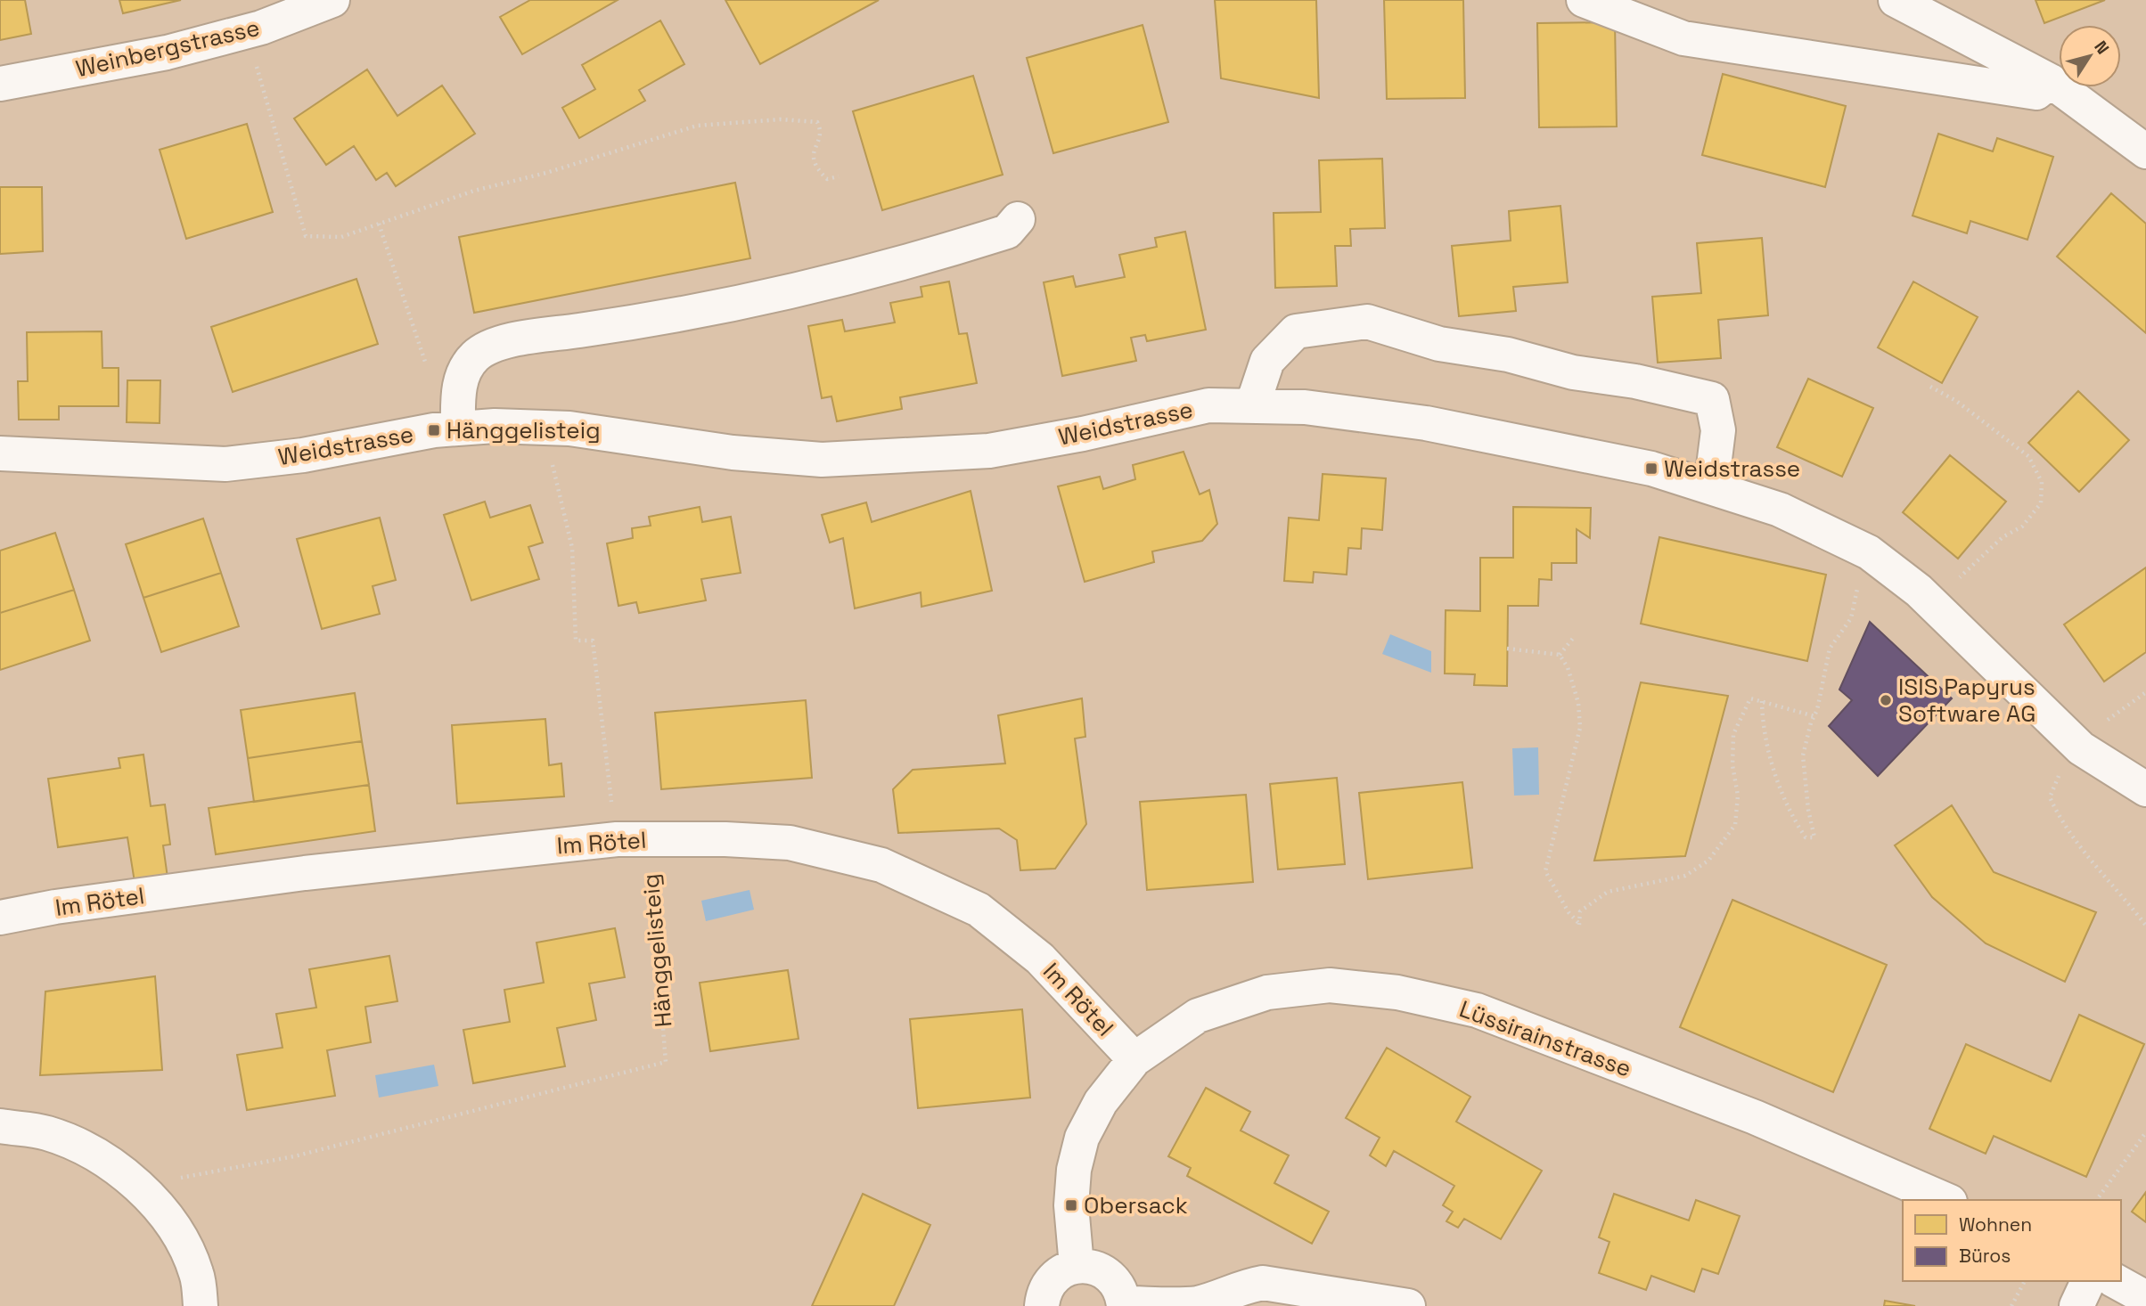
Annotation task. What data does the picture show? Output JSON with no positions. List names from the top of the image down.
{
  "streets": {
    "street": [
      "Weinbergstrasse",
      "Weidstrasse",
      "Im Rötel",
      "Lüssirainstrasse"
    ],
    "path": ["Hänggelisteig"]
  },
  "crossings": [
    ["Im Rötel", "Hänggelisteig"],
    ["Im Rötel", "Lüssirainstrasse"]
  ],
  "places": {
    "transit": ["Hänggelisteig", "Weidstrasse", "Obersack"],
    "other": ["ISIS Papyrus Software AG"]
  },
  "legend": ["Wohnen", "Büros"],
  "north": "top right"
}
